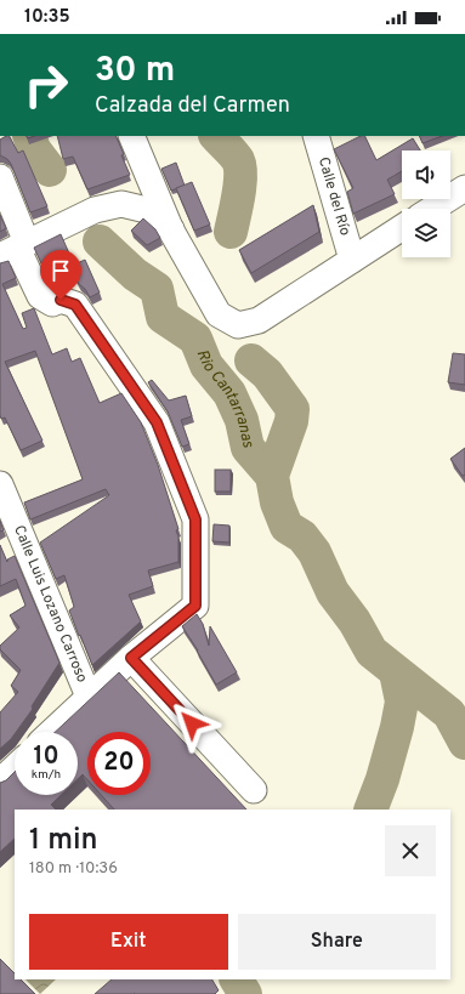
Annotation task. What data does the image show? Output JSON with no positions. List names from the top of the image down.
{
  "streets": {
    "street": ["Calle del Río", "Calle Luis Lozano Carroso"]
  },
  "water": ["Rio Cantarranas"],
  "page": {
    "status": "10:35",
    "turn": ["30 m", "Calzada del Carmen"],
    "speed": "10 km/h",
    "limit": "20",
    "heading": ["1 min", "180 m · 10:36"],
    "buttons": ["Exit", "Share"]
  }
}
